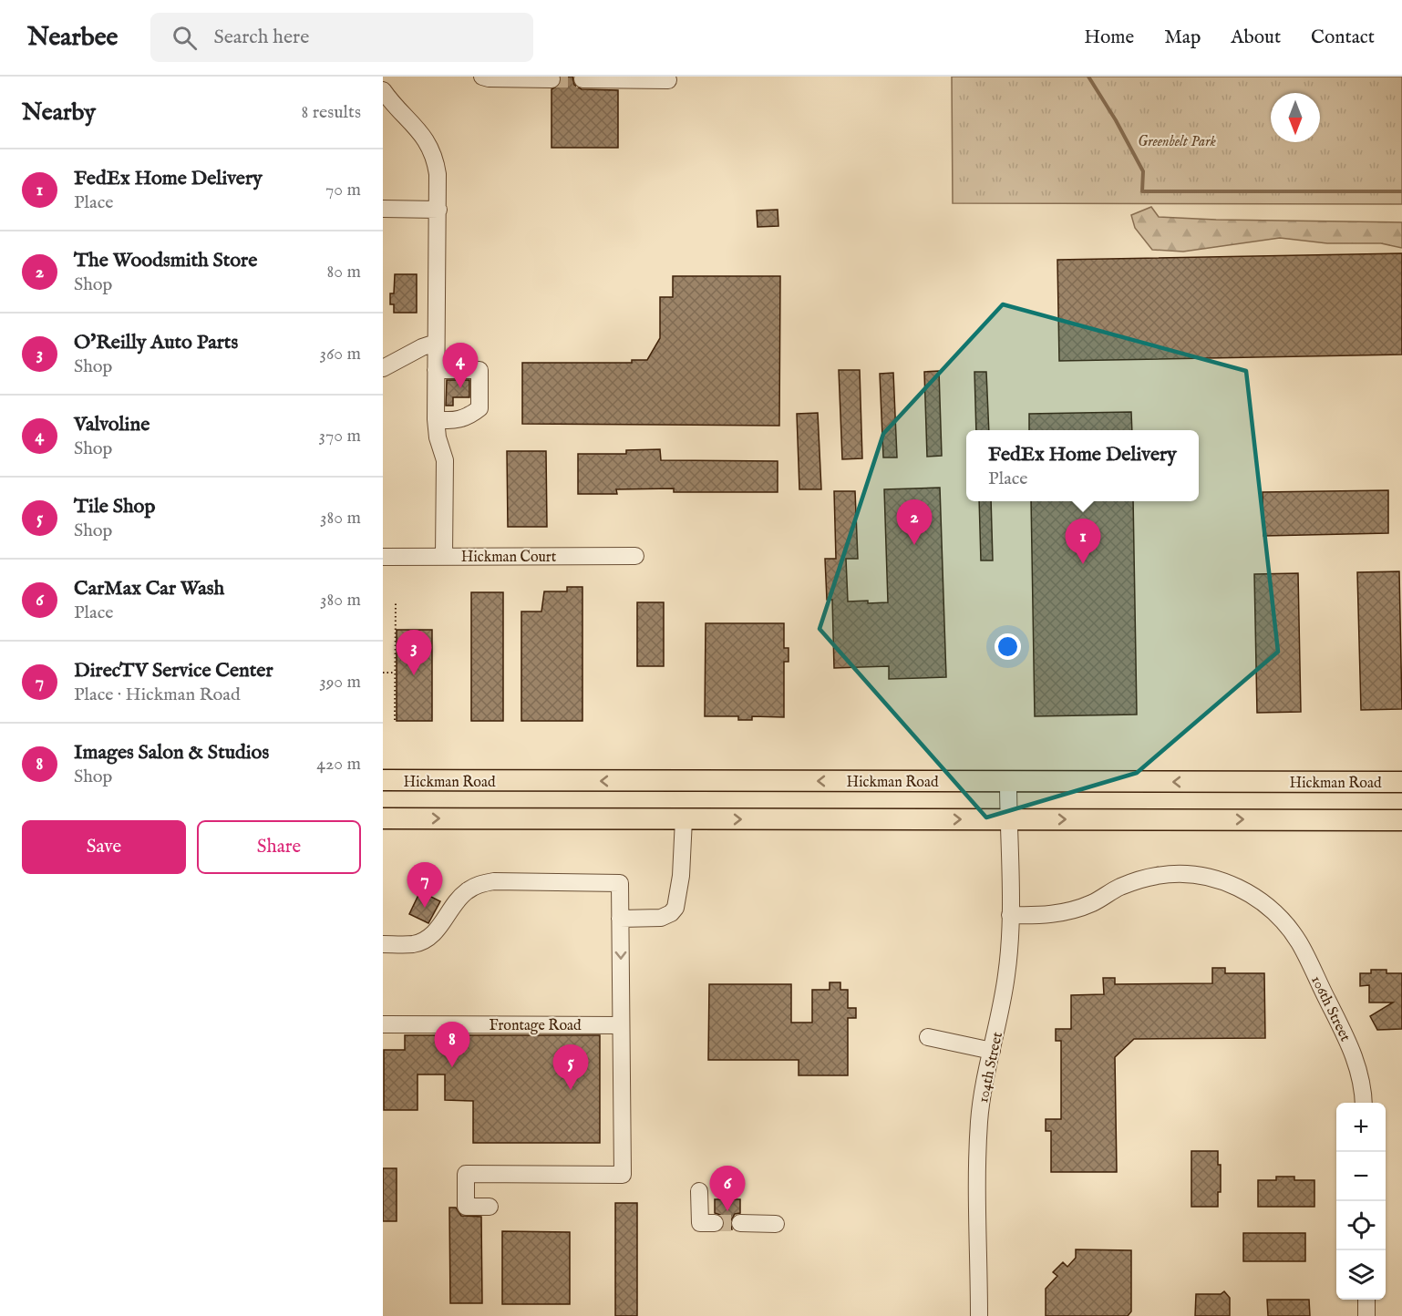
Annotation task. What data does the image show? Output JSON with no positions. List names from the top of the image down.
{
  "streets": {
    "main road": ["Hickman Road"],
    "street": [
      "Hickman Court",
      "106th Street",
      "Frontage Road",
      "104th Street"
    ]
  },
  "crossings": [
    ["Hickman Road", "104th Street"],
    ["106th Street", "104th Street"]
  ],
  "parks": ["Greenbelt Park"],
  "north": "bottom",
  "page": {
    "header": "Nearbee",
    "search": "Search here",
    "nav": [
      "Home",
      "Map",
      "About",
      "Contact"
    ],
    "heading": ["Nearby", "8 results"],
    "list": [
      {
        "mark": "1",
        "name": "FedEx Home Delivery",
        "note": "Place",
        "value": "70 m"
      },
      {
        "mark": "2",
        "name": "The Woodsmith Store",
        "note": "Shop",
        "value": "80 m"
      },
      {
        "mark": "3",
        "name": "O'Reilly Auto Parts",
        "note": "Shop",
        "value": "360 m"
      },
      {
        "mark": "4",
        "name": "Valvoline",
        "note": "Shop",
        "value": "370 m"
      },
      {
        "mark": "5",
        "name": "Tile Shop",
        "note": "Shop",
        "value": "380 m"
      },
      {
        "mark": "6",
        "name": "CarMax Car Wash",
        "note": "Place",
        "value": "380 m"
      },
      {
        "mark": "7",
        "name": "DirecTV Service Center",
        "note": "Place · Hickman Road",
        "value": "390 m"
      },
      {
        "mark": "8",
        "name": "Images Salon & Studios",
        "note": "Shop",
        "value": "420 m"
      }
    ],
    "pins": [
      "4",
      "2",
      "1",
      "3",
      "7",
      "8",
      "5",
      "6"
    ],
    "popup": ["FedEx Home Delivery", "Place"],
    "buttons": ["Save", "Share"],
    "map_buttons": ["+", "−"]
  }
}
